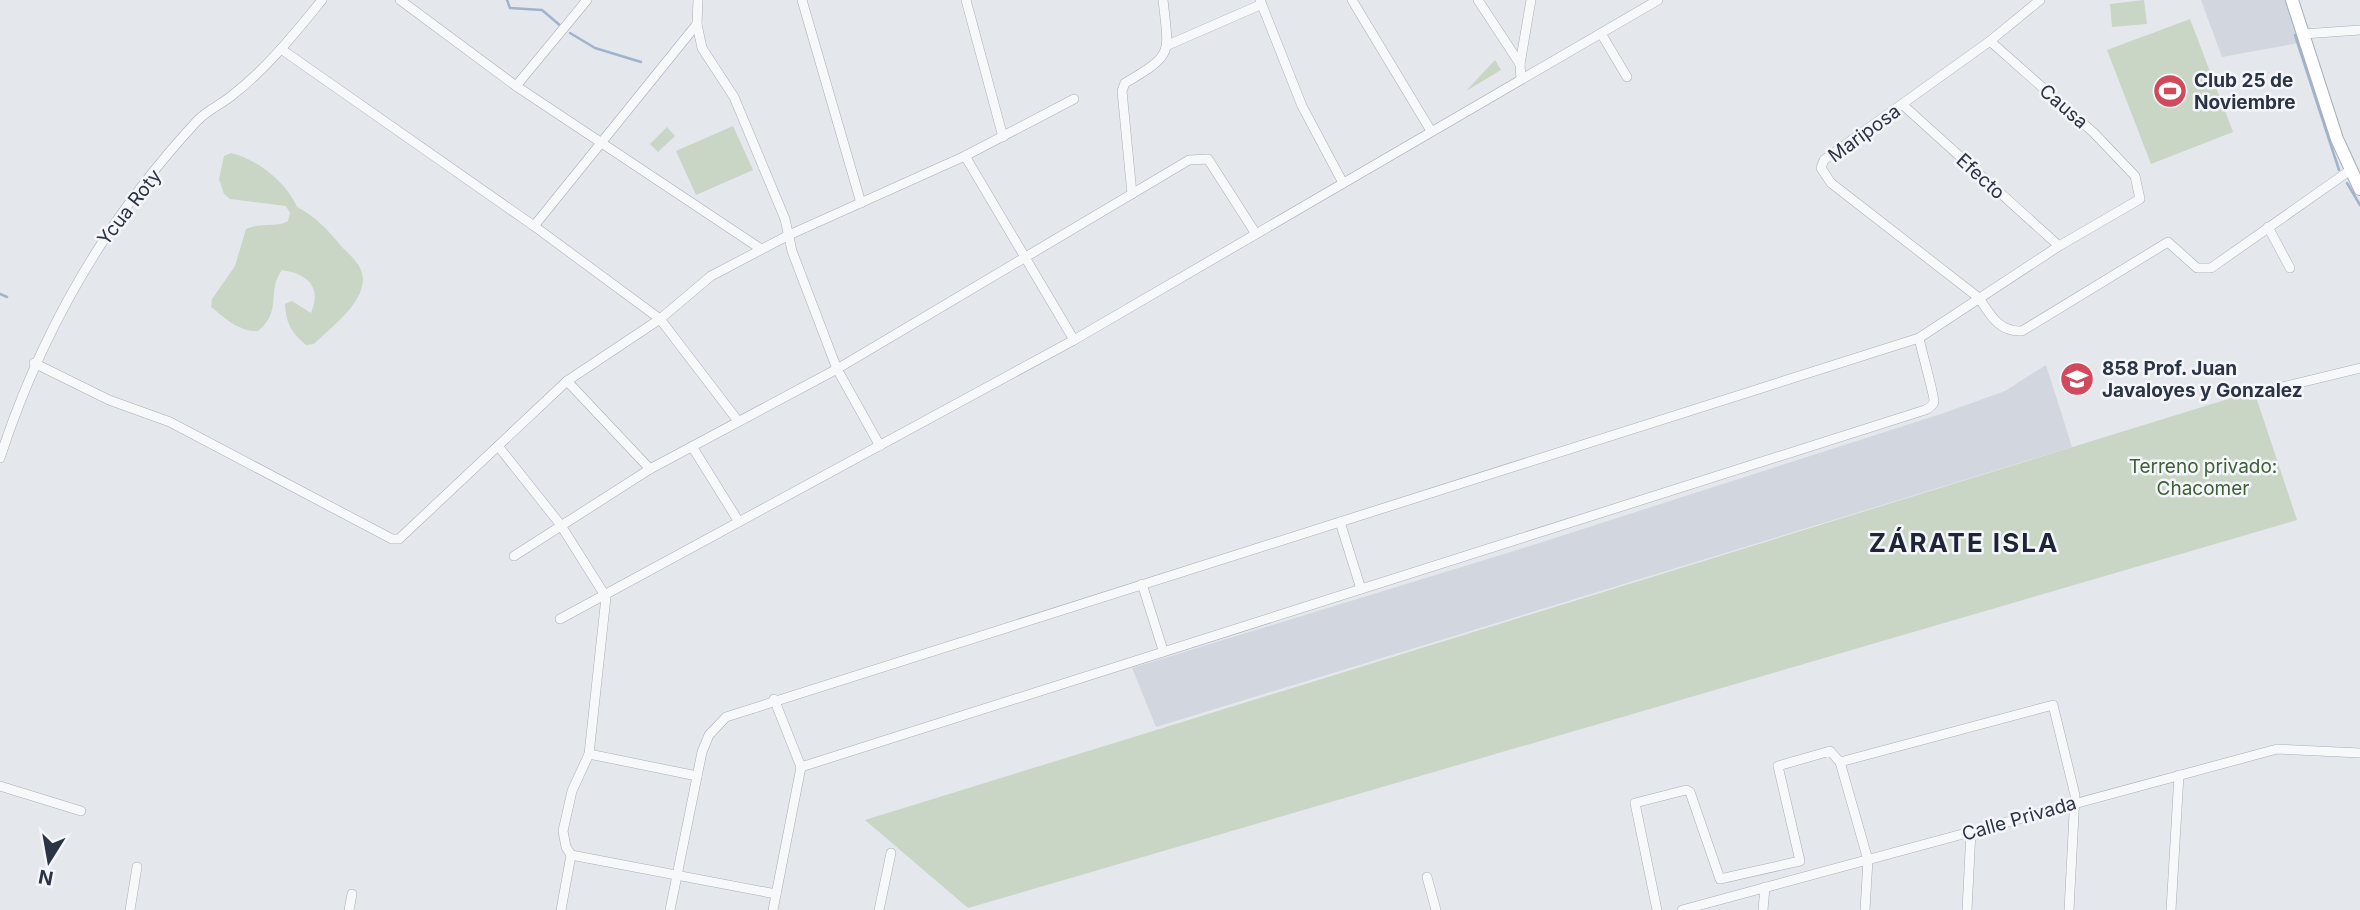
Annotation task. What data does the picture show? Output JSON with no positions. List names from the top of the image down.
{
  "streets": {
    "street": [
      "Causa",
      "Mariposa",
      "Efecto",
      "Ycua Roty",
      "Calle Privada"
    ]
  },
  "crossings": [
    ["Causa", "Mariposa"],
    ["Causa", "Efecto"],
    ["Mariposa", "Efecto"]
  ],
  "districts": ["ZÁRATE ISLA"],
  "parks": ["Terreno privado: Chacomer"],
  "places": {
    "sports": ["Club 25 de Noviembre"],
    "school or university": ["858 Prof. Juan Javaloyes y Gonzalez"]
  },
  "north": "bottom"
}
